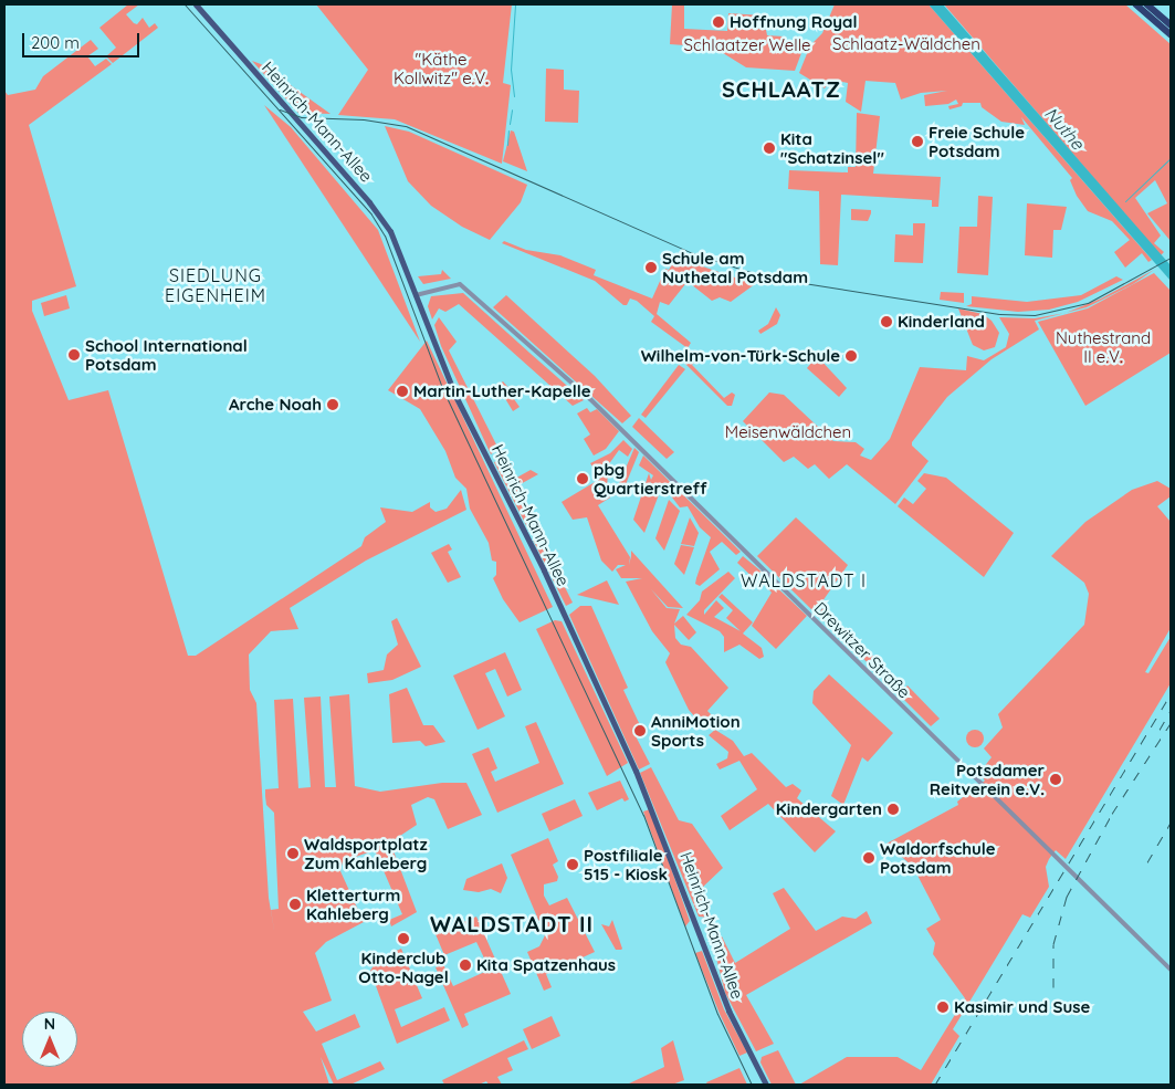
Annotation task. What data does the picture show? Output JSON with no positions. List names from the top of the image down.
{
  "streets": {
    "main road": ["Heinrich-Mann-Allee"],
    "street": ["Drewitzer Straße"]
  },
  "crossings": [
    ["Heinrich-Mann-Allee", "Drewitzer Straße"]
  ],
  "districts": [
    "SCHLAATZ",
    "SIEDLUNG EIGENHEIM",
    "WALDSTADT I",
    "WALDSTADT II"
  ],
  "water": ["Nuthe"],
  "parks": [
    "Schlaatz-Wäldchen",
    "Schlaatzer Welle",
    "\"Käthe Kollwitz\" e.V.",
    "Nuthestrand II e.V.",
    "Meisenwäldchen"
  ],
  "places": [
    "Hoffnung Royal",
    "Freie Schule Potsdam",
    "Kita \"Schatzinsel\"",
    "Schule am Nuthetal Potsdam",
    "Kinderland",
    "School International Potsdam",
    "Wilhelm-von-Türk-Schule",
    "Martin-Luther-Kapelle",
    "Arche Noah",
    "pbg Quartierstreff",
    "AnniMotion Sports",
    "Potsdamer Reitverein e.V.",
    "Kindergarten",
    "Waldsportplatz Zum Kahleberg",
    "Waldorfschule Potsdam",
    "Postfiliale 515 - Kiosk",
    "Kletterturm Kahleberg",
    "Kinderclub Otto-Nagel",
    "Kita Spatzenhaus",
    "Kasimir und Suse"
  ],
  "scale_bar": "200 m",
  "north": "top"
}
